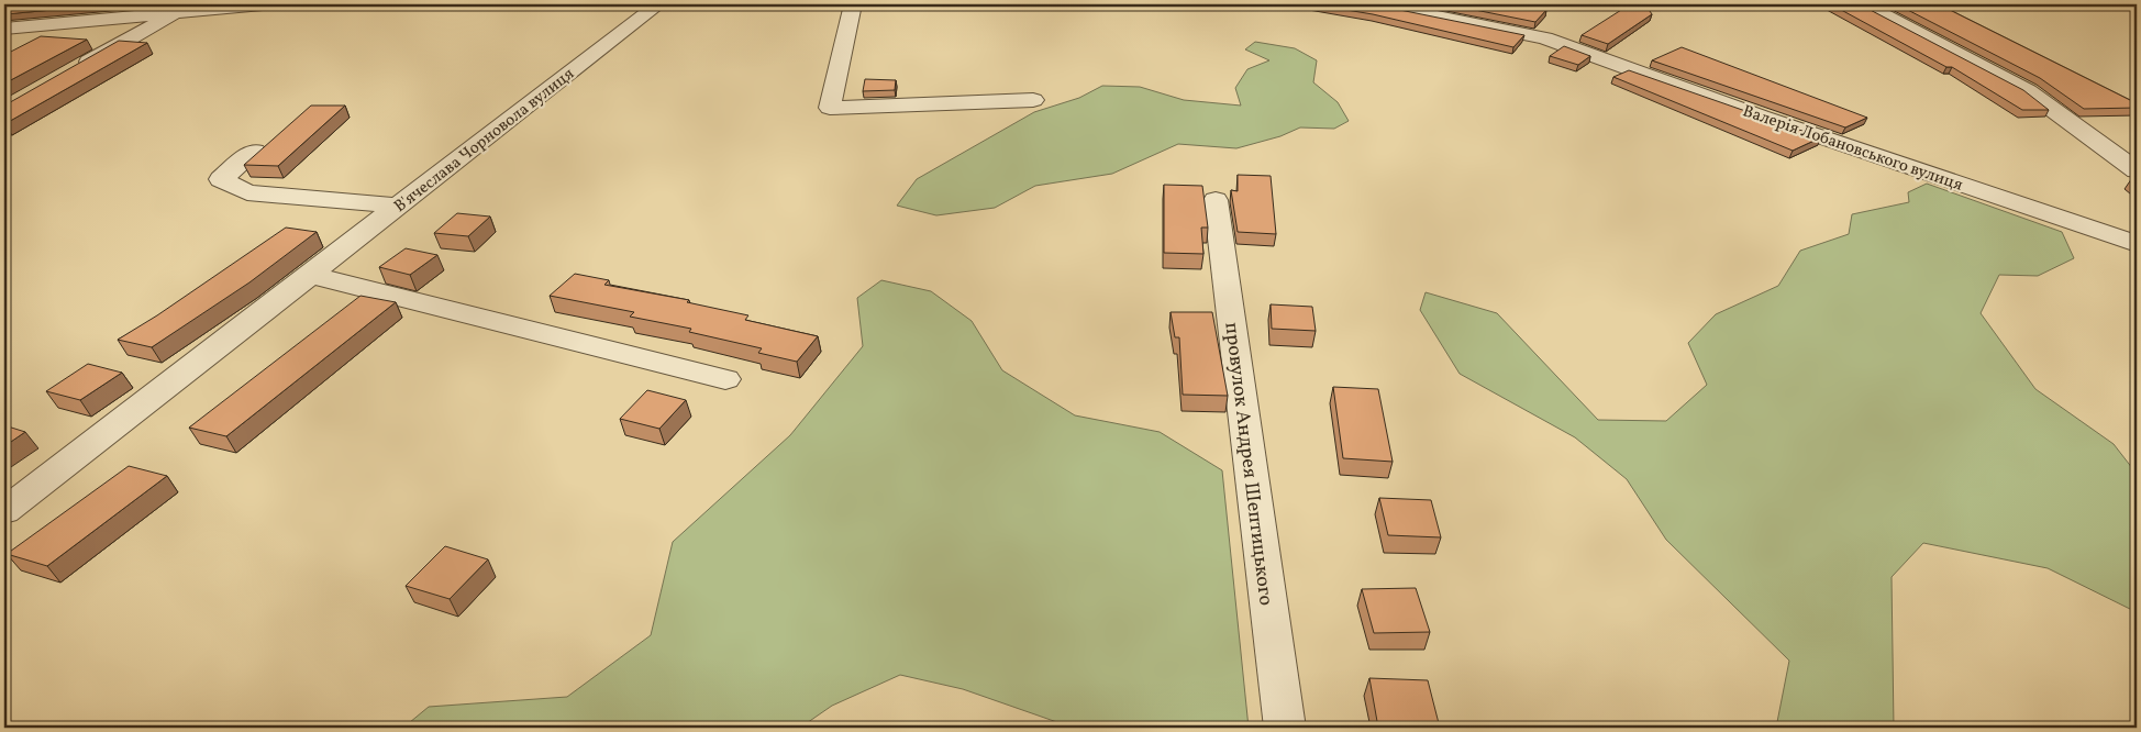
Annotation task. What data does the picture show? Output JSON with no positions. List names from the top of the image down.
{
  "streets": {
    "street": ["В'ячеслава Чорновола вулиця", "Валерія Лобановського вулиця", "провулок Андрея Шептицького"]
  }
}
